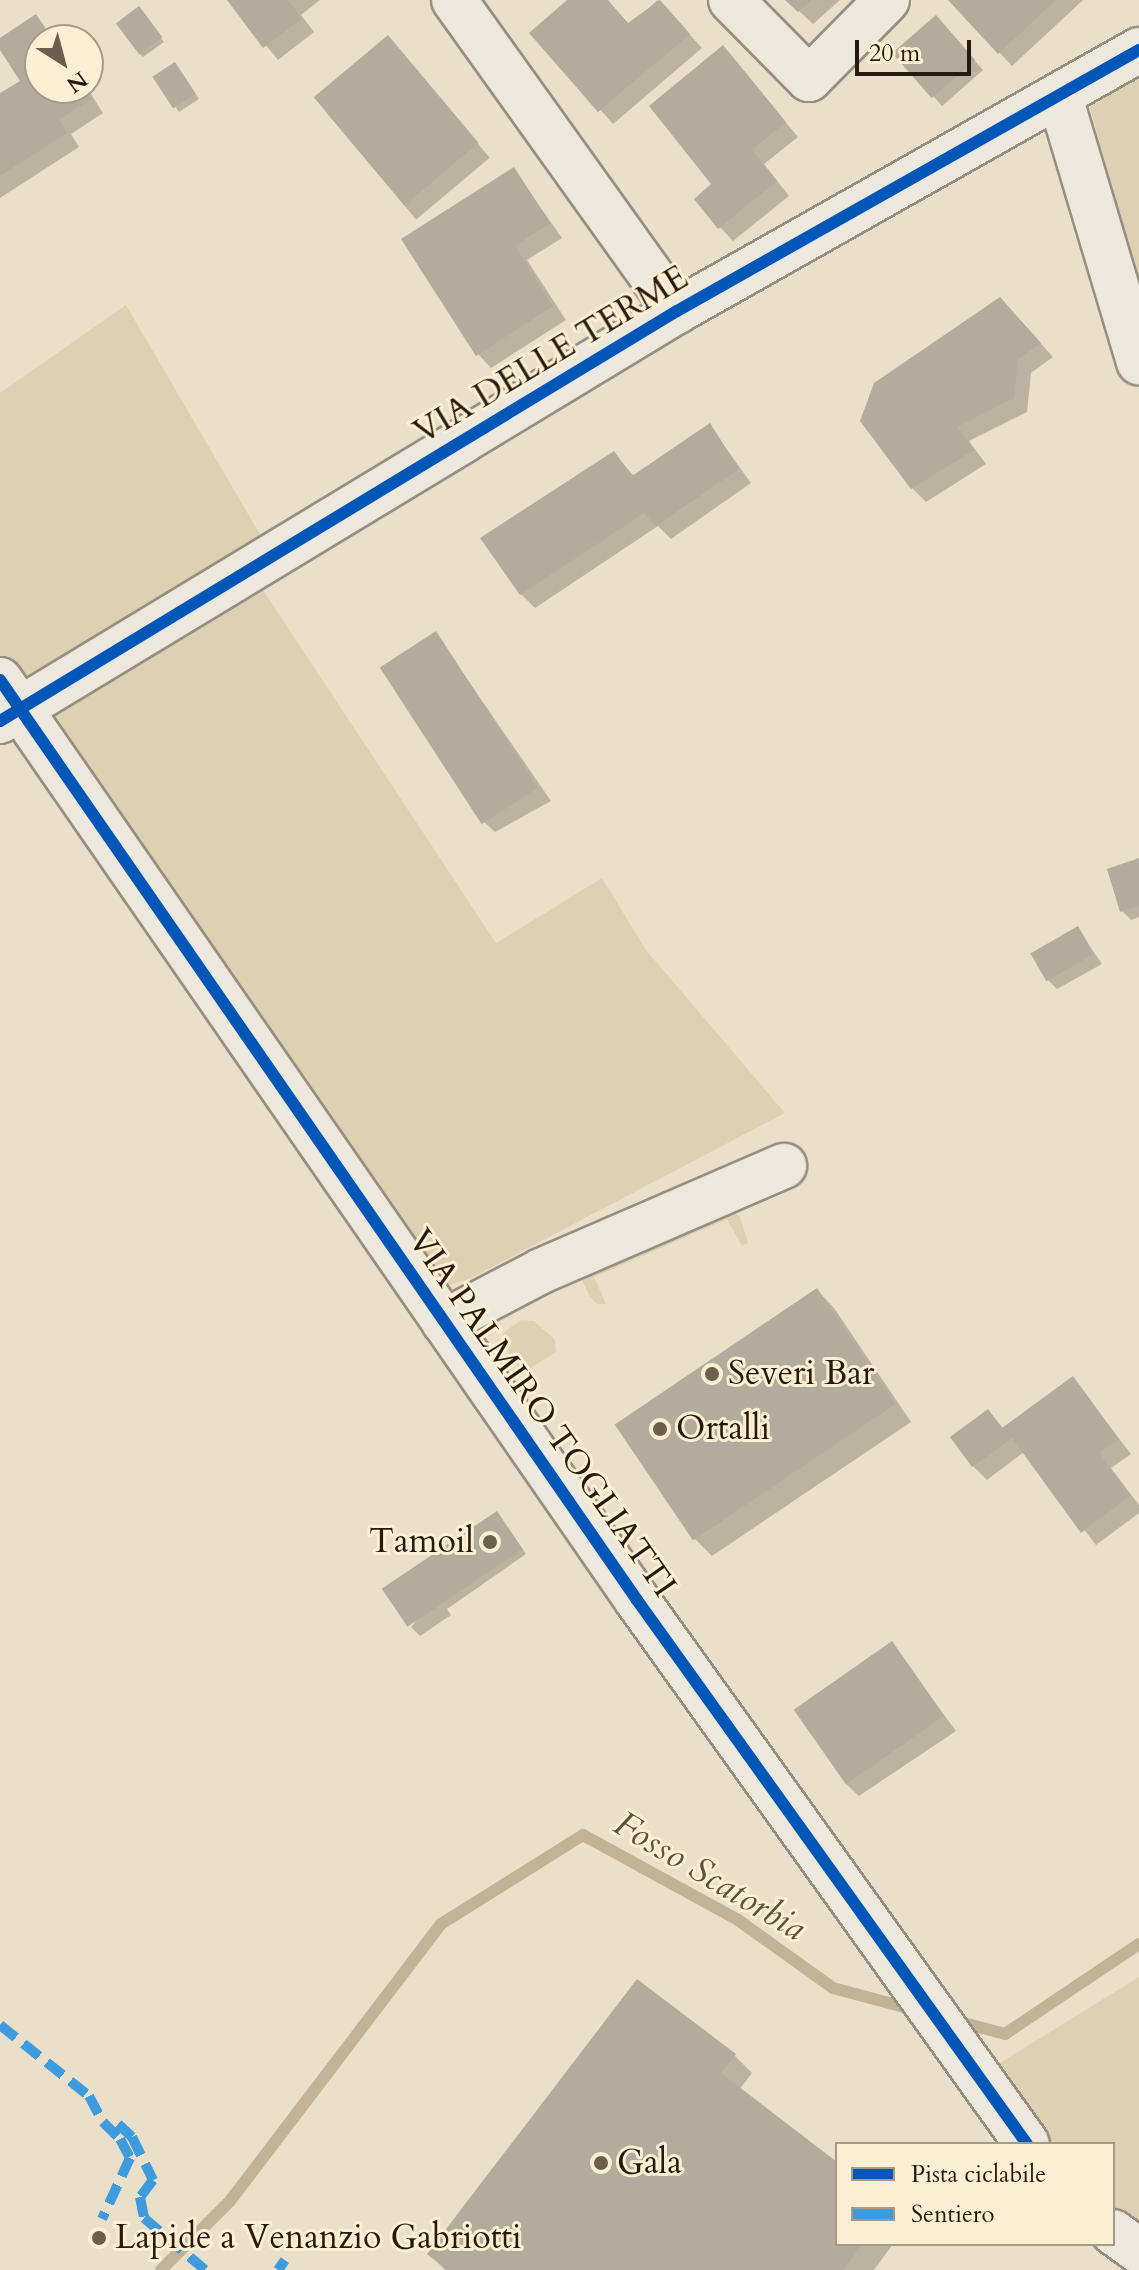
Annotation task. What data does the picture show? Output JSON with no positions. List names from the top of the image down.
{
  "streets": {
    "street": ["VIA DELLE TERME", "VIA PALMIRO TOGLIATTI"]
  },
  "crossings": [
    ["VIA DELLE TERME", "VIA PALMIRO TOGLIATTI"]
  ],
  "water": ["Fosso Scatorbia"],
  "places": [
    "Severi Bar",
    "Ortalli",
    "Tamoil",
    "Gala",
    "Lapide a Venanzio Gabriotti"
  ],
  "legend": ["Pista ciclabile", "Sentiero"],
  "scale_bar": "20 m",
  "north": "bottom right"
}
